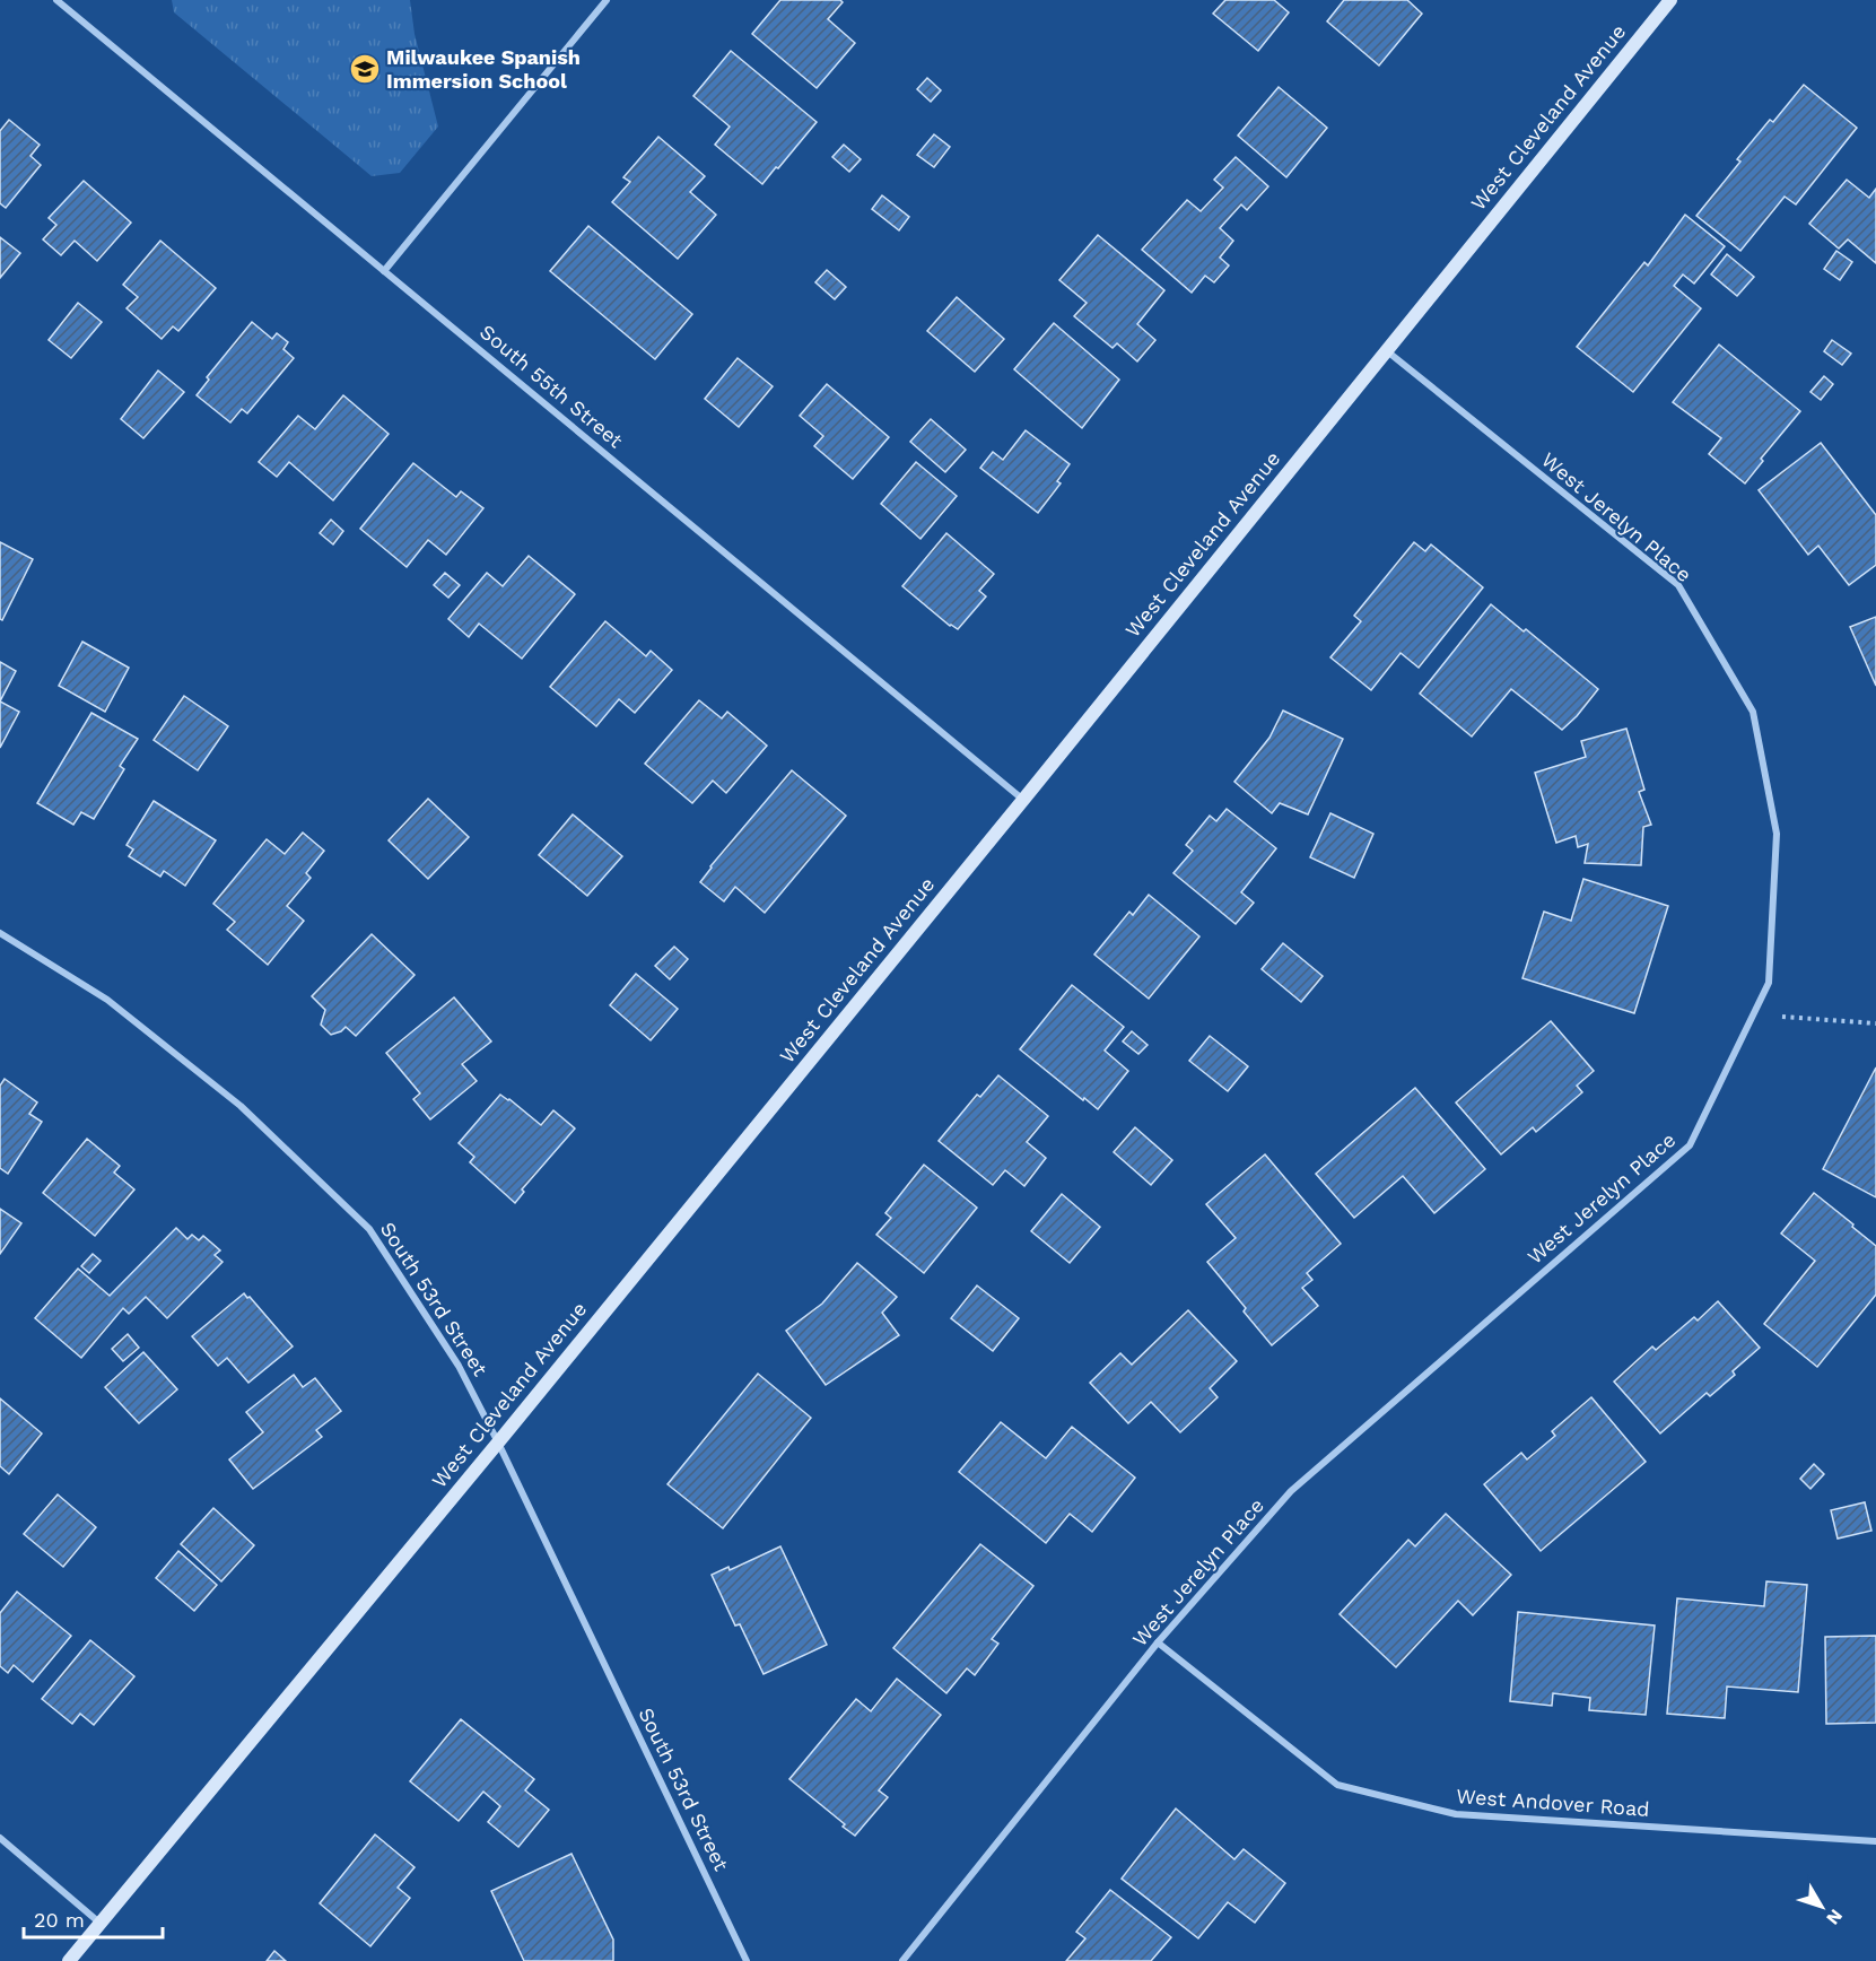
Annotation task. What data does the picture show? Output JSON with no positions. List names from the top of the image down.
{
  "streets": {
    "street": [
      "West Cleveland Avenue",
      "South 55th Street",
      "West Jerelyn Place",
      "South 53rd Street",
      "West Andover Road"
    ]
  },
  "crossings": [
    ["West Cleveland Avenue", "South 55th Street"],
    ["West Cleveland Avenue", "West Jerelyn Place"],
    ["West Cleveland Avenue", "South 53rd Street"],
    ["West Jerelyn Place", "West Andover Road"]
  ],
  "places": {
    "school or university": ["Milwaukee Spanish Immersion School"]
  },
  "scale_bar": "20 m",
  "north": "bottom right"
}
